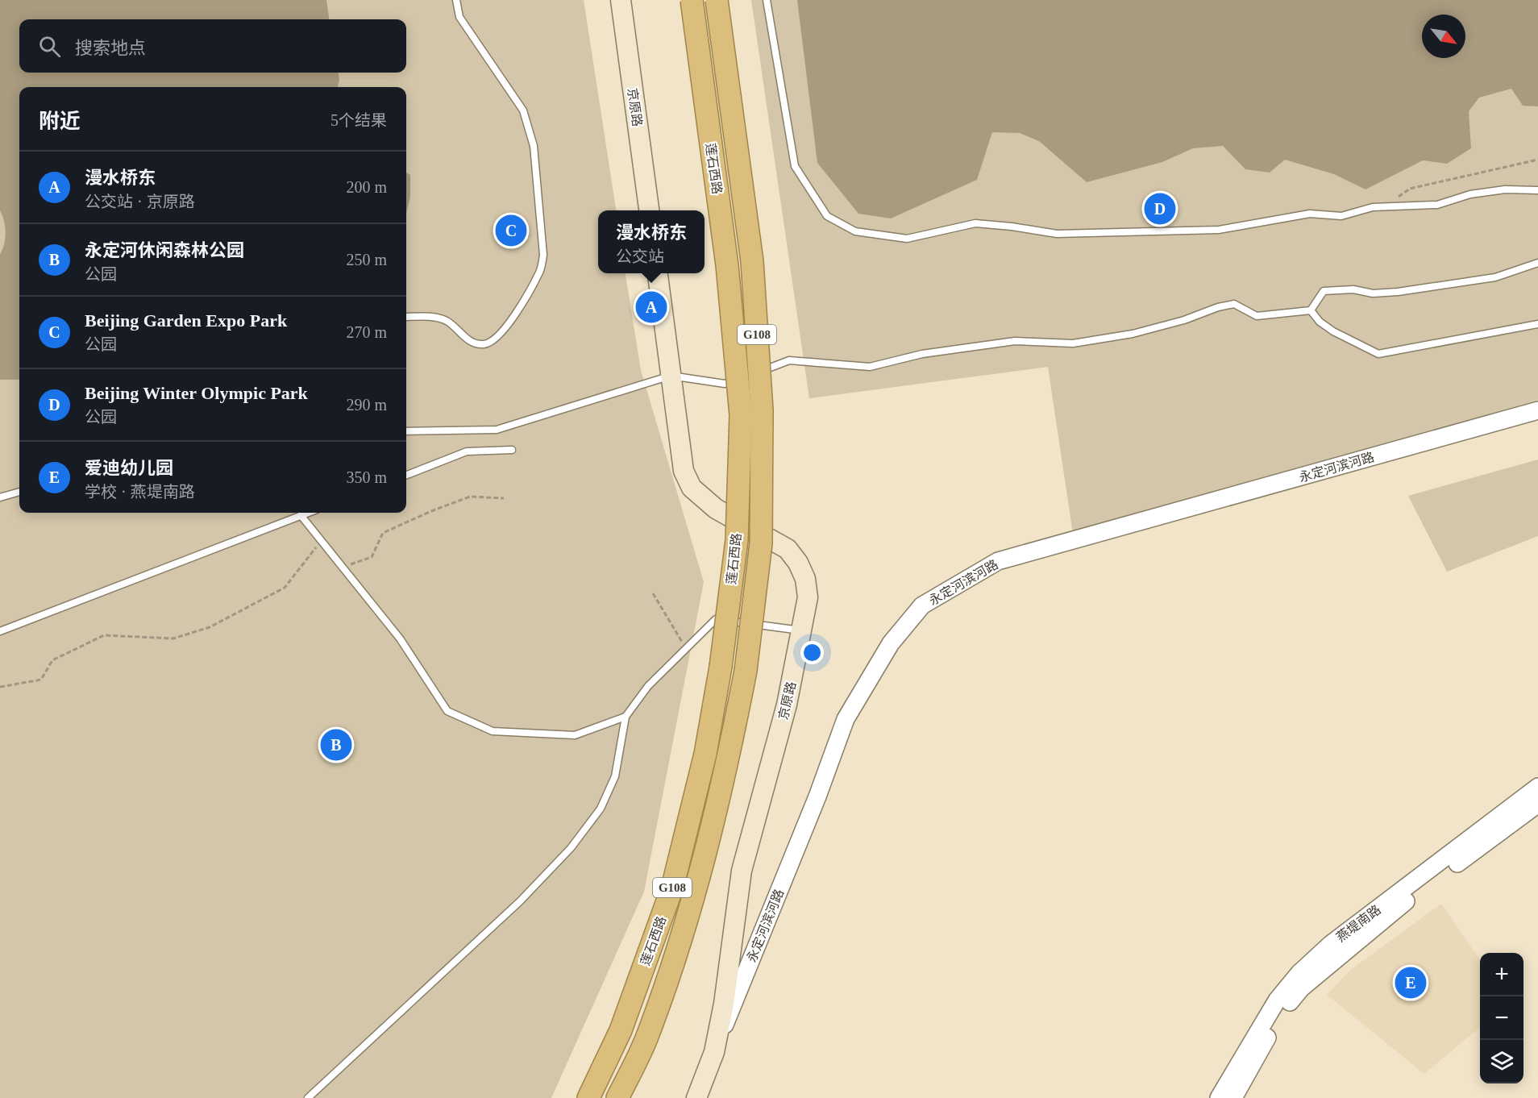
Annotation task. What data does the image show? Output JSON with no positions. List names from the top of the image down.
{
  "streets": {
    "highway": ["莲石西路", "G108"],
    "main road": ["京原路"],
    "street": ["永定河滨河路", "燕堤南路"]
  },
  "crossings": [
    ["京原路", "永定河滨河路"]
  ],
  "north": "bottom right",
  "page": {
    "search": "搜索地点",
    "heading": ["附近", "5个结果"],
    "list": [
      {
        "mark": "A",
        "name": "漫水桥东",
        "note": "公交站 · 京原路",
        "value": "200 m"
      },
      {
        "mark": "B",
        "name": "永定河休闲森林公园",
        "note": "公园",
        "value": "250 m"
      },
      {
        "mark": "C",
        "name": "Beijing Garden Expo Park",
        "note": "公园",
        "value": "270 m"
      },
      {
        "mark": "D",
        "name": "Beijing Winter Olympic Park",
        "note": "公园",
        "value": "290 m"
      },
      {
        "mark": "E",
        "name": "爱迪幼儿园",
        "note": "学校 · 燕堤南路",
        "value": "350 m"
      }
    ],
    "pins": [
      "D",
      "C",
      "A",
      "B",
      "E"
    ],
    "popup": ["漫水桥东", "公交站"],
    "map_buttons": ["+", "−"]
  }
}
